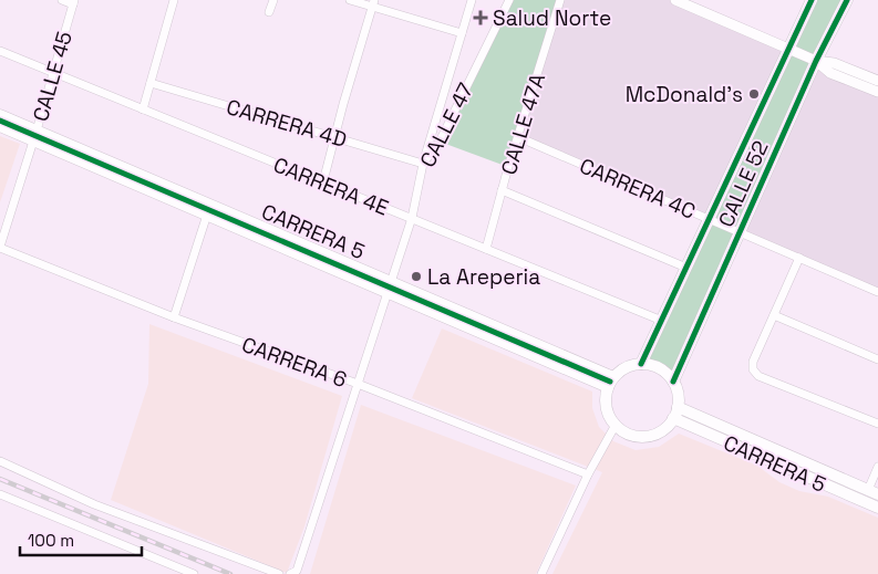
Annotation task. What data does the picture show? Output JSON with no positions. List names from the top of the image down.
{
  "streets": {
    "main road": ["CALLE 52", "CARRERA 5"],
    "street": [
      "CALLE 45",
      "CARRERA 4D",
      "CALLE 47A",
      "CALLE 47",
      "CARRERA 4E",
      "CARRERA 4C",
      "CARRERA 6"
    ]
  },
  "crossings": [
    ["CALLE 45", "CARRERA 4E"],
    ["CALLE 45", "CARRERA 5"],
    ["CALLE 45", "CARRERA 6"],
    ["CARRERA 4D", "CALLE 47"],
    ["CALLE 47A", "CARRERA 4E"],
    ["CALLE 47A", "CARRERA 4C"],
    ["CALLE 47", "CARRERA 4E"],
    ["CALLE 47", "CARRERA 5"],
    ["CALLE 47", "CARRERA 6"],
    ["CALLE 52", "CARRERA 4E"],
    ["CALLE 52", "CARRERA 4C"],
    ["CALLE 52", "CARRERA 5"]
  ],
  "places": {
    "health": ["Salud Norte"],
    "other": ["McDonald's", "La Areperia"]
  },
  "scale_bar": "100 m"
}
